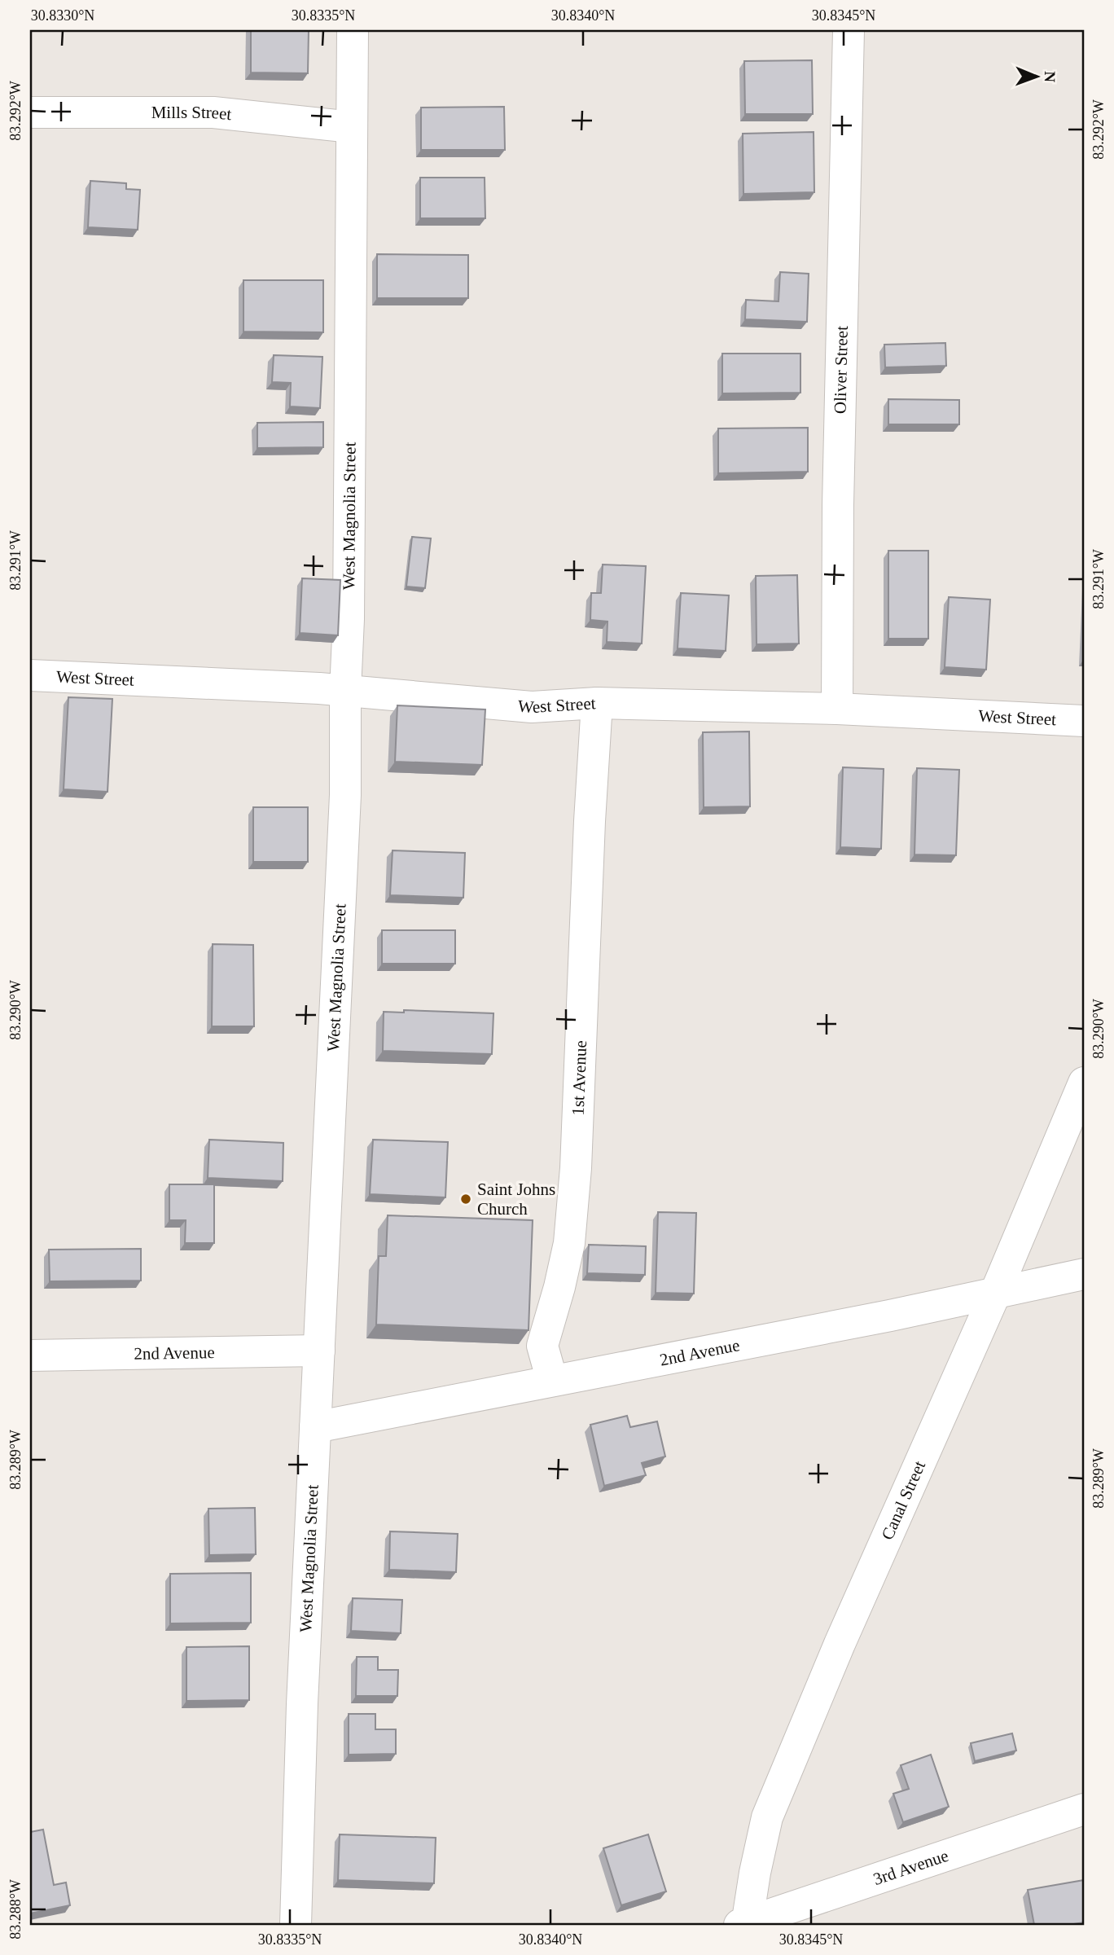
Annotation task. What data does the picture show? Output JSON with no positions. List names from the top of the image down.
{
  "streets": {
    "street": [
      "Mills Street",
      "Oliver Street",
      "West Magnolia Street",
      "West Street",
      "1st Avenue",
      "2nd Avenue",
      "Canal Street",
      "3rd Avenue"
    ]
  },
  "crossings": [
    ["Mills Street", "West Magnolia Street"],
    ["Oliver Street", "West Street"],
    ["West Magnolia Street", "West Street"],
    ["West Magnolia Street", "2nd Avenue"],
    ["West Street", "1st Avenue"],
    ["1st Avenue", "2nd Avenue"],
    ["2nd Avenue", "Canal Street"],
    ["Canal Street", "3rd Avenue"]
  ],
  "places": ["Saint Johns Church"],
  "north": "right",
  "coordinates": [
    "30.8330°N",
    "30.8335°N",
    "30.8340°N",
    "30.8345°N",
    "83.292°W",
    "83.291°W",
    "83.290°W",
    "83.289°W",
    "83.288°W"
  ]
}
